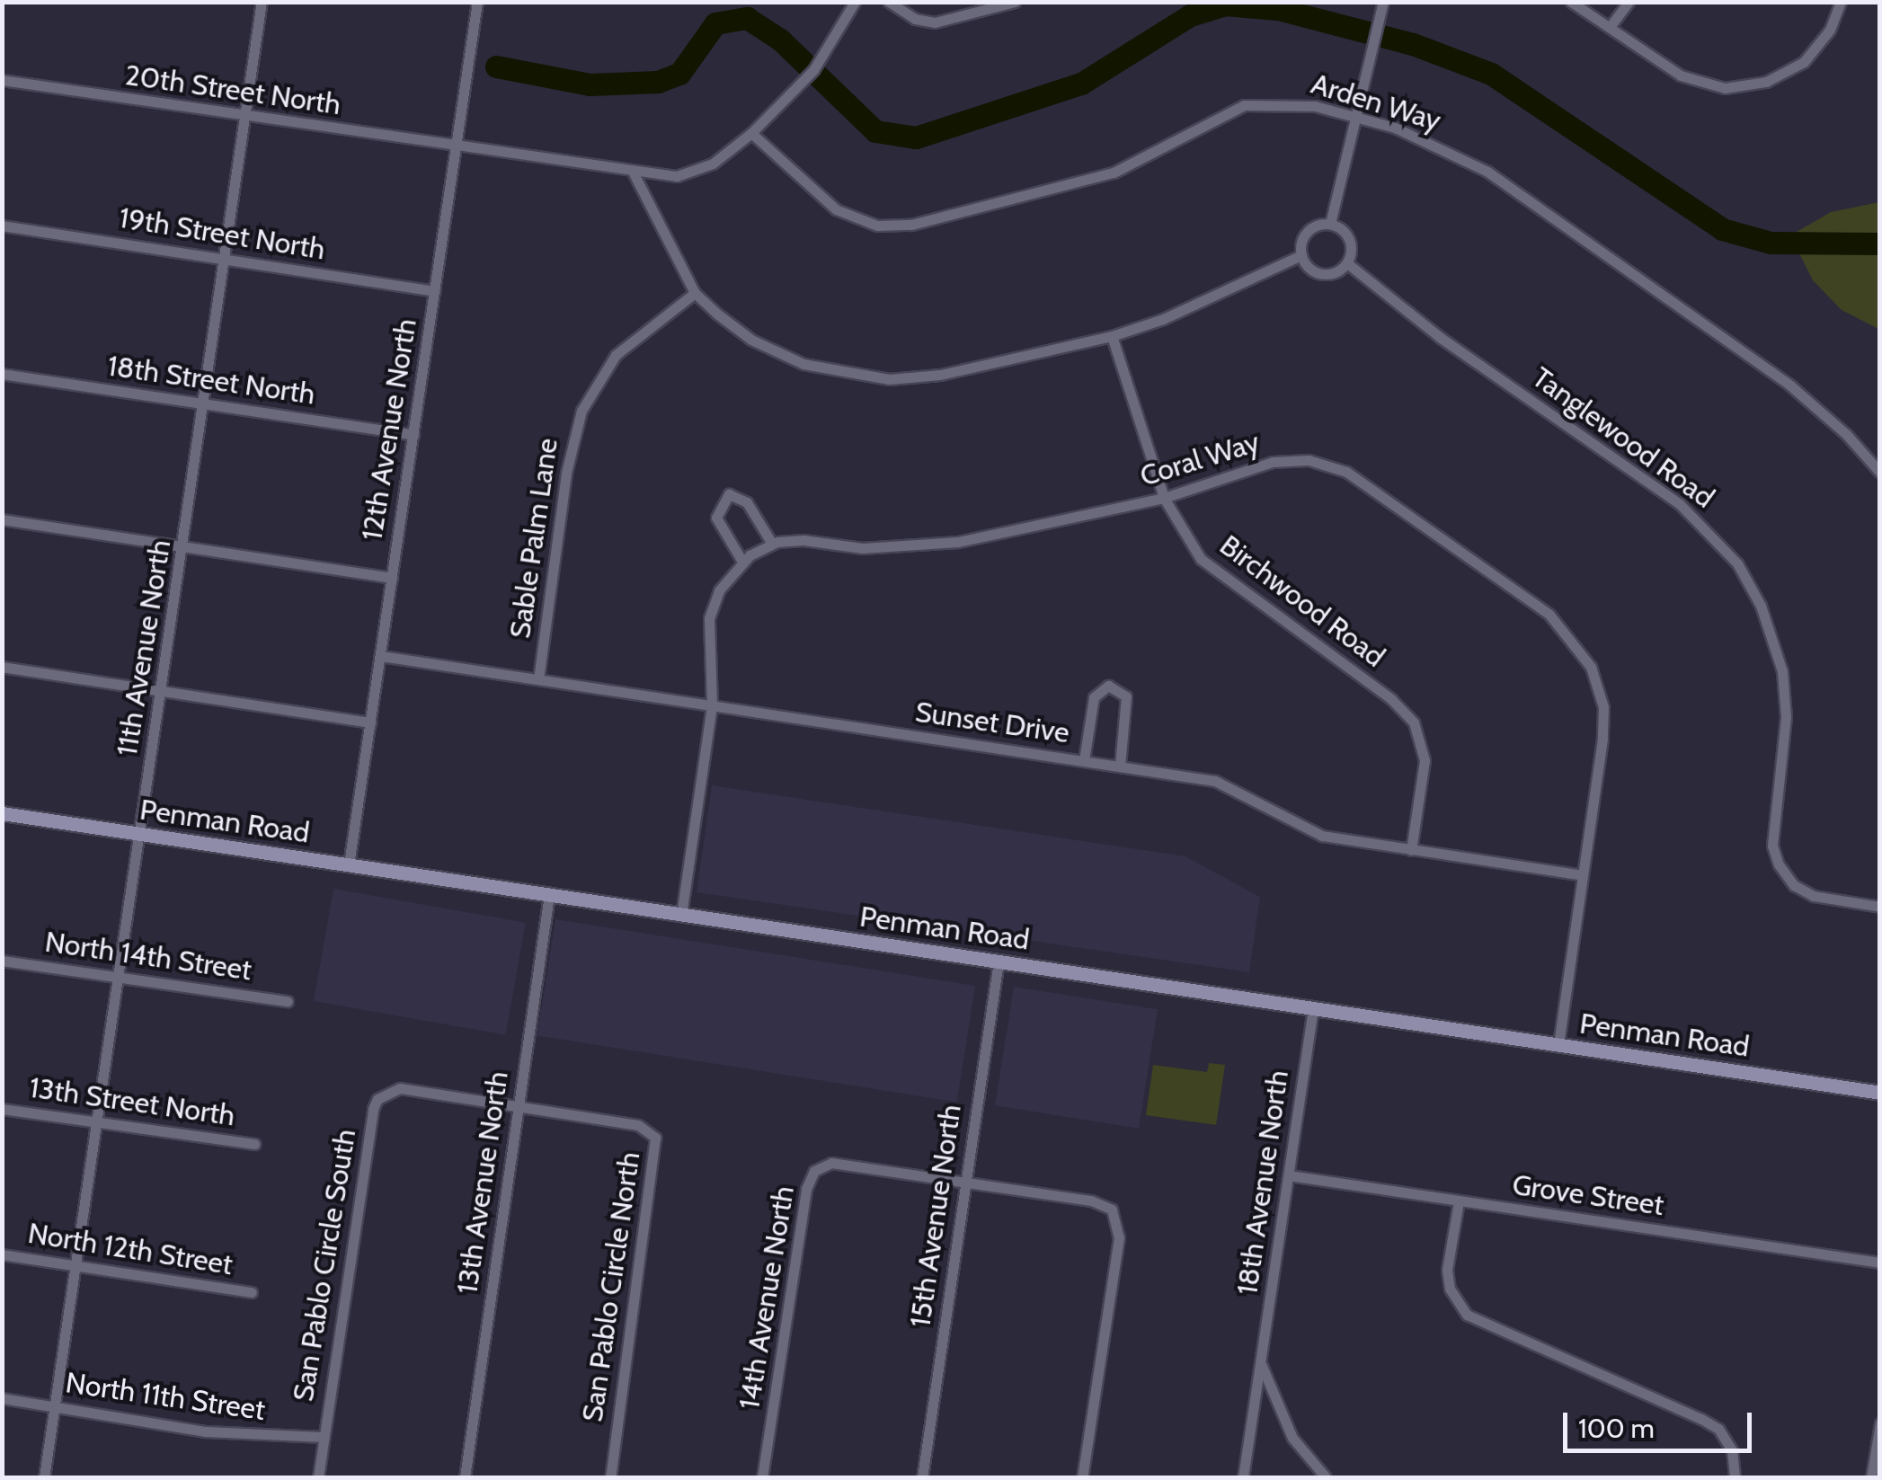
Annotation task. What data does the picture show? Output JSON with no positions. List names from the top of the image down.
{
  "streets": {
    "street": [
      "20th Street North",
      "Arden Way",
      "19th Street North",
      "18th Street North",
      "12th Avenue North",
      "Tanglewood Road",
      "Coral Way",
      "Sable Palm Lane",
      "Birchwood Road",
      "11th Avenue North",
      "Sunset Drive",
      "Penman Road",
      "North 14th Street",
      "13th Street North",
      "13th Avenue North",
      "18th Avenue North",
      "Grove Street",
      "15th Avenue North",
      "North 12th Street",
      "San Pablo Circle South",
      "San Pablo Circle North",
      "14th Avenue North",
      "North 11th Street"
    ]
  },
  "crossings": [
    ["20th Street North", "Arden Way"],
    ["20th Street North", "12th Avenue North"],
    ["20th Street North", "11th Avenue North"],
    ["19th Street North", "12th Avenue North"],
    ["19th Street North", "11th Avenue North"],
    ["18th Street North", "12th Avenue North"],
    ["18th Street North", "11th Avenue North"],
    ["12th Avenue North", "Sunset Drive"],
    ["12th Avenue North", "Penman Road"],
    ["Coral Way", "Birchwood Road"],
    ["Coral Way", "Sunset Drive"],
    ["Coral Way", "Penman Road"],
    ["Sable Palm Lane", "Sunset Drive"],
    ["Birchwood Road", "Sunset Drive"],
    ["11th Avenue North", "Penman Road"],
    ["11th Avenue North", "North 14th Street"],
    ["11th Avenue North", "13th Street North"],
    ["11th Avenue North", "North 12th Street"],
    ["11th Avenue North", "North 11th Street"],
    ["Penman Road", "13th Avenue North"],
    ["Penman Road", "18th Avenue North"],
    ["Penman Road", "15th Avenue North"],
    ["13th Avenue North", "San Pablo Circle South"],
    ["13th Avenue North", "San Pablo Circle North"],
    ["18th Avenue North", "Grove Street"],
    ["15th Avenue North", "14th Avenue North"],
    ["San Pablo Circle South", "San Pablo Circle North"],
    ["San Pablo Circle South", "North 11th Street"]
  ],
  "scale_bar": "100 m"
}
